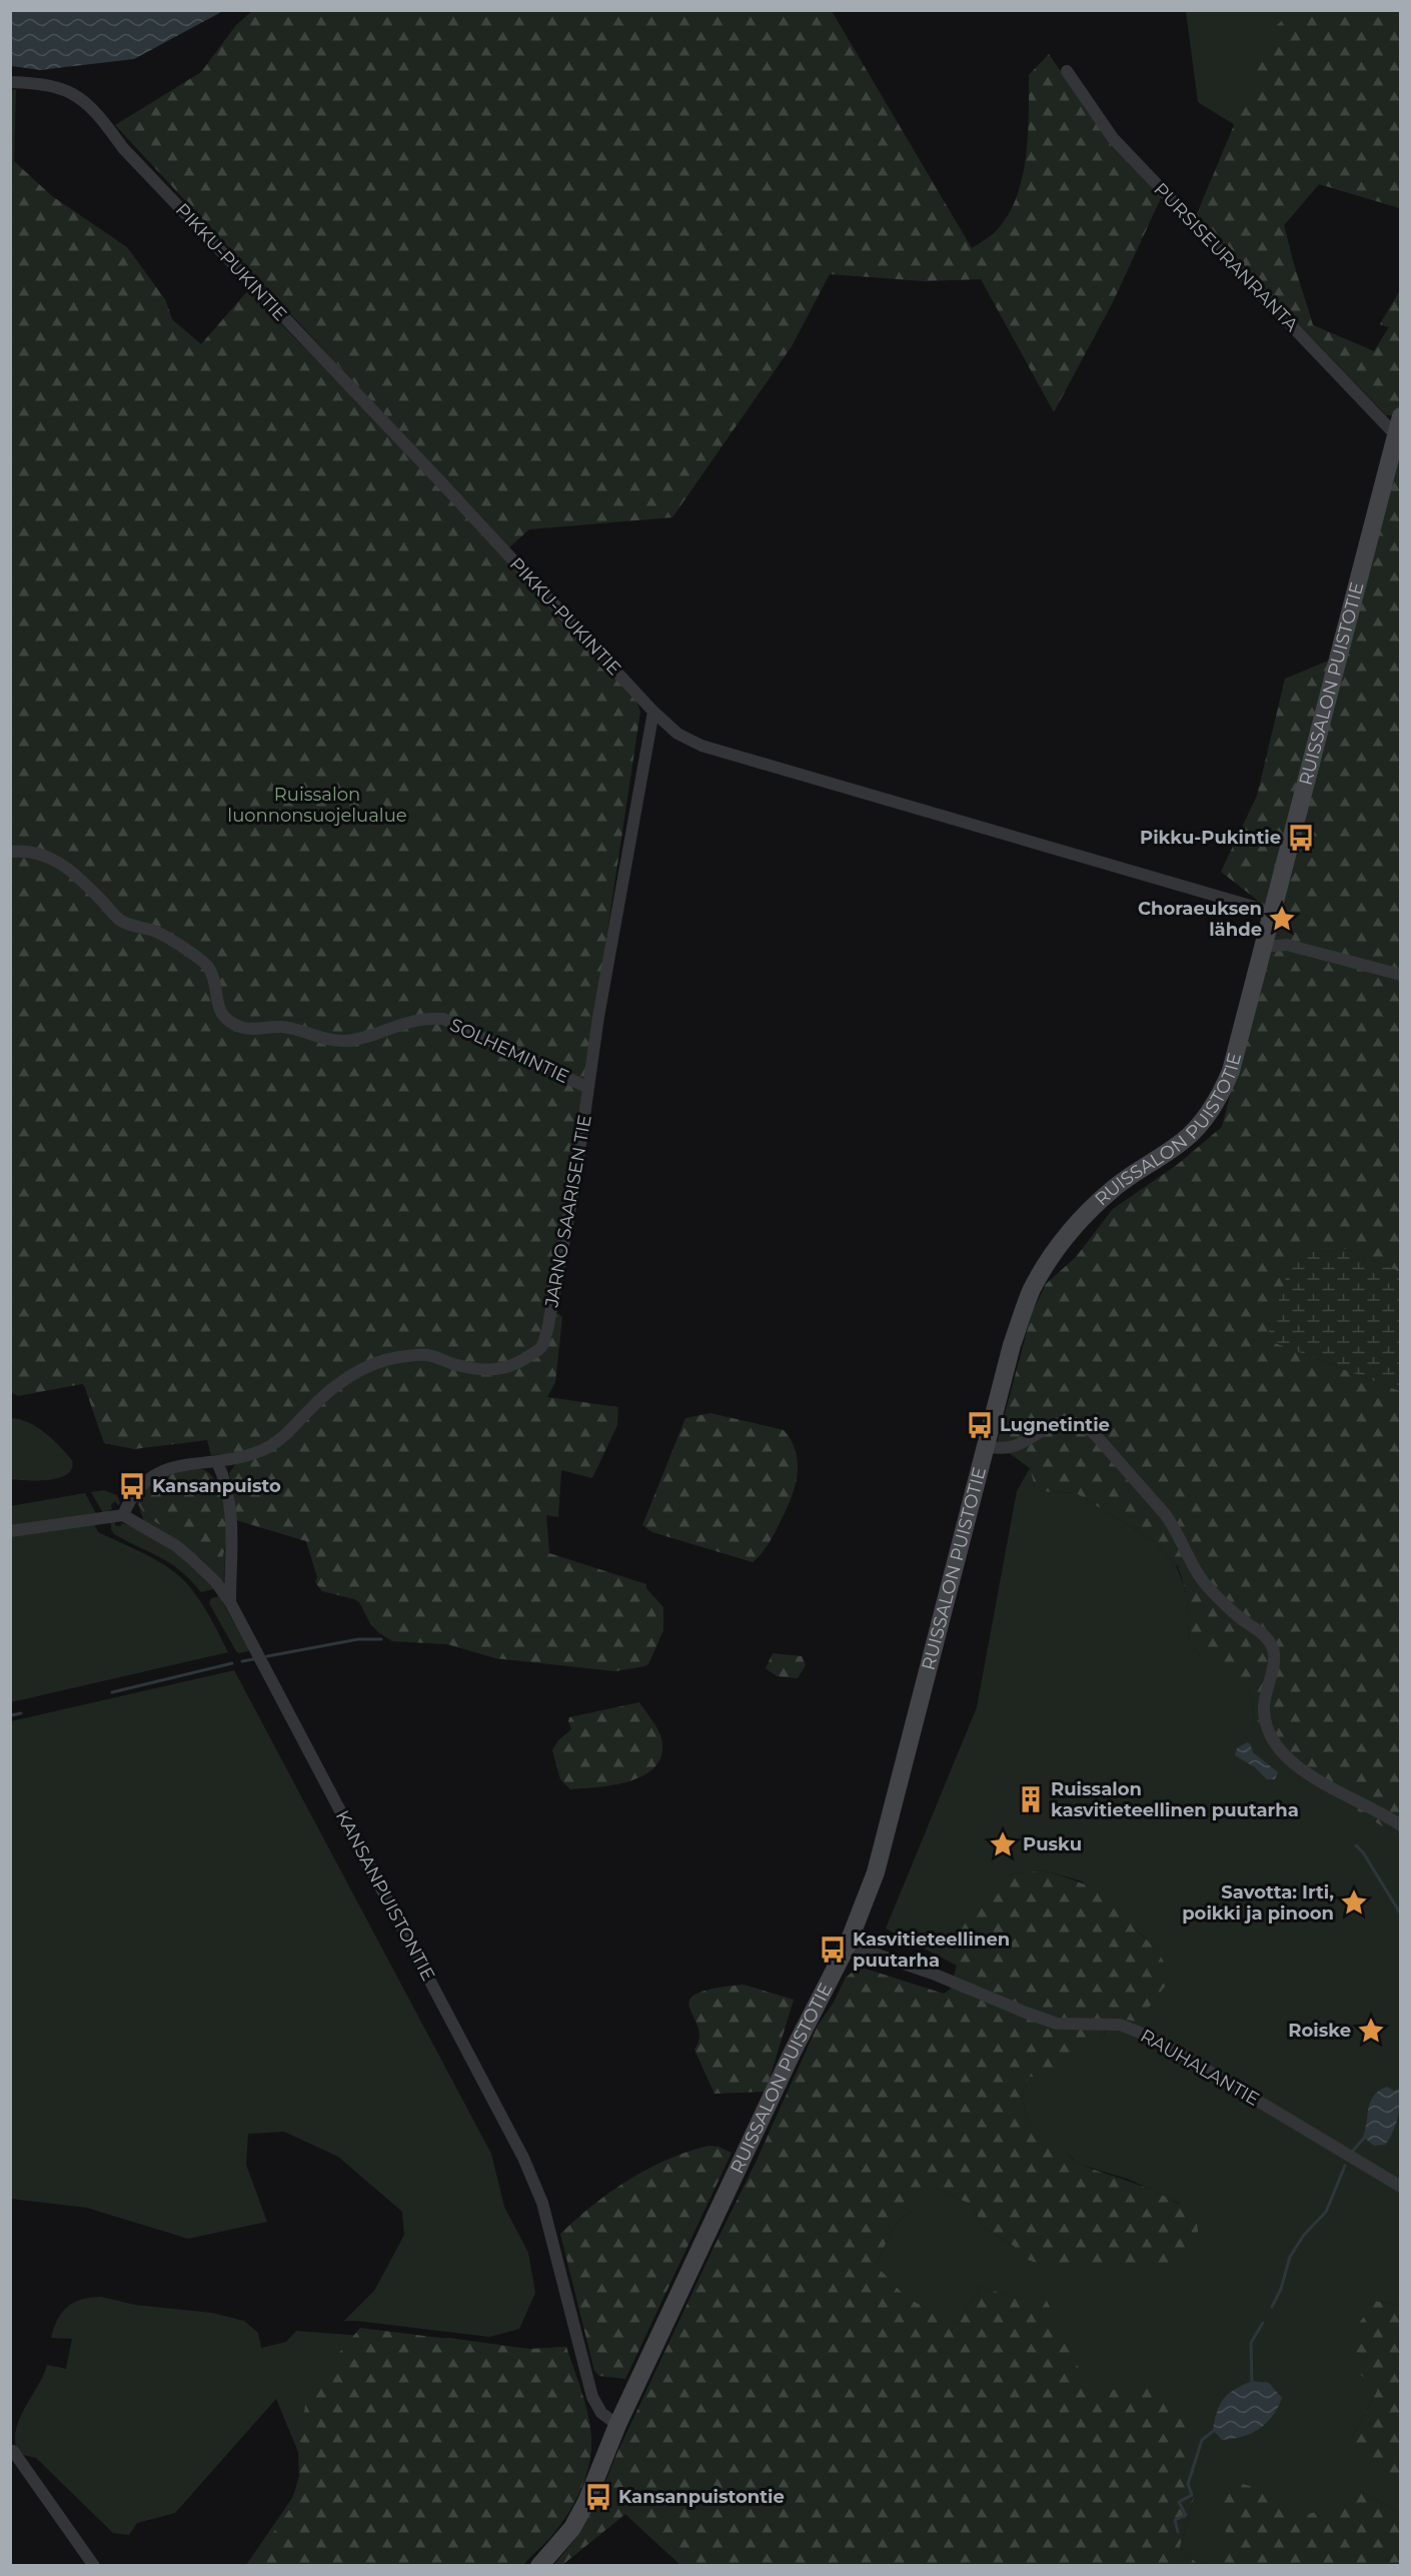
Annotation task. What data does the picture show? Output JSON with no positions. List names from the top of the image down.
{
  "streets": {
    "street": [
      "PURSISEURANRANTA",
      "PIKKU-PUKINTIE",
      "RUISSALON PUISTOTIE",
      "SOLHEMINTIE",
      "JARNO SAARISEN TIE",
      "KANSANPUISTONTIE",
      "RAUHALANTIE"
    ]
  },
  "crossings": [
    ["PURSISEURANRANTA", "RUISSALON PUISTOTIE"],
    ["PIKKU-PUKINTIE", "RUISSALON PUISTOTIE"],
    ["PIKKU-PUKINTIE", "JARNO SAARISEN TIE"],
    ["RUISSALON PUISTOTIE", "KANSANPUISTONTIE"],
    ["RUISSALON PUISTOTIE", "RAUHALANTIE"],
    ["SOLHEMINTIE", "JARNO SAARISEN TIE"],
    ["JARNO SAARISEN TIE", "KANSANPUISTONTIE"]
  ],
  "parks": ["Ruissalon luonnonsuojelualue"],
  "places": {
    "bus stop": [
      "Pikku-Pukintie",
      "Lugnetintie",
      "Kansanpuisto",
      "Kasvitieteellinen puutarha",
      "Kansanpuistontie"
    ],
    "place": [
      "Choraeuksen lähde",
      "Pusku",
      "Savotta: Irti, poikki ja pinoon",
      "Roiske"
    ],
    "building": ["Ruissalon kasvitieteellinen puutarha"]
  }
}
